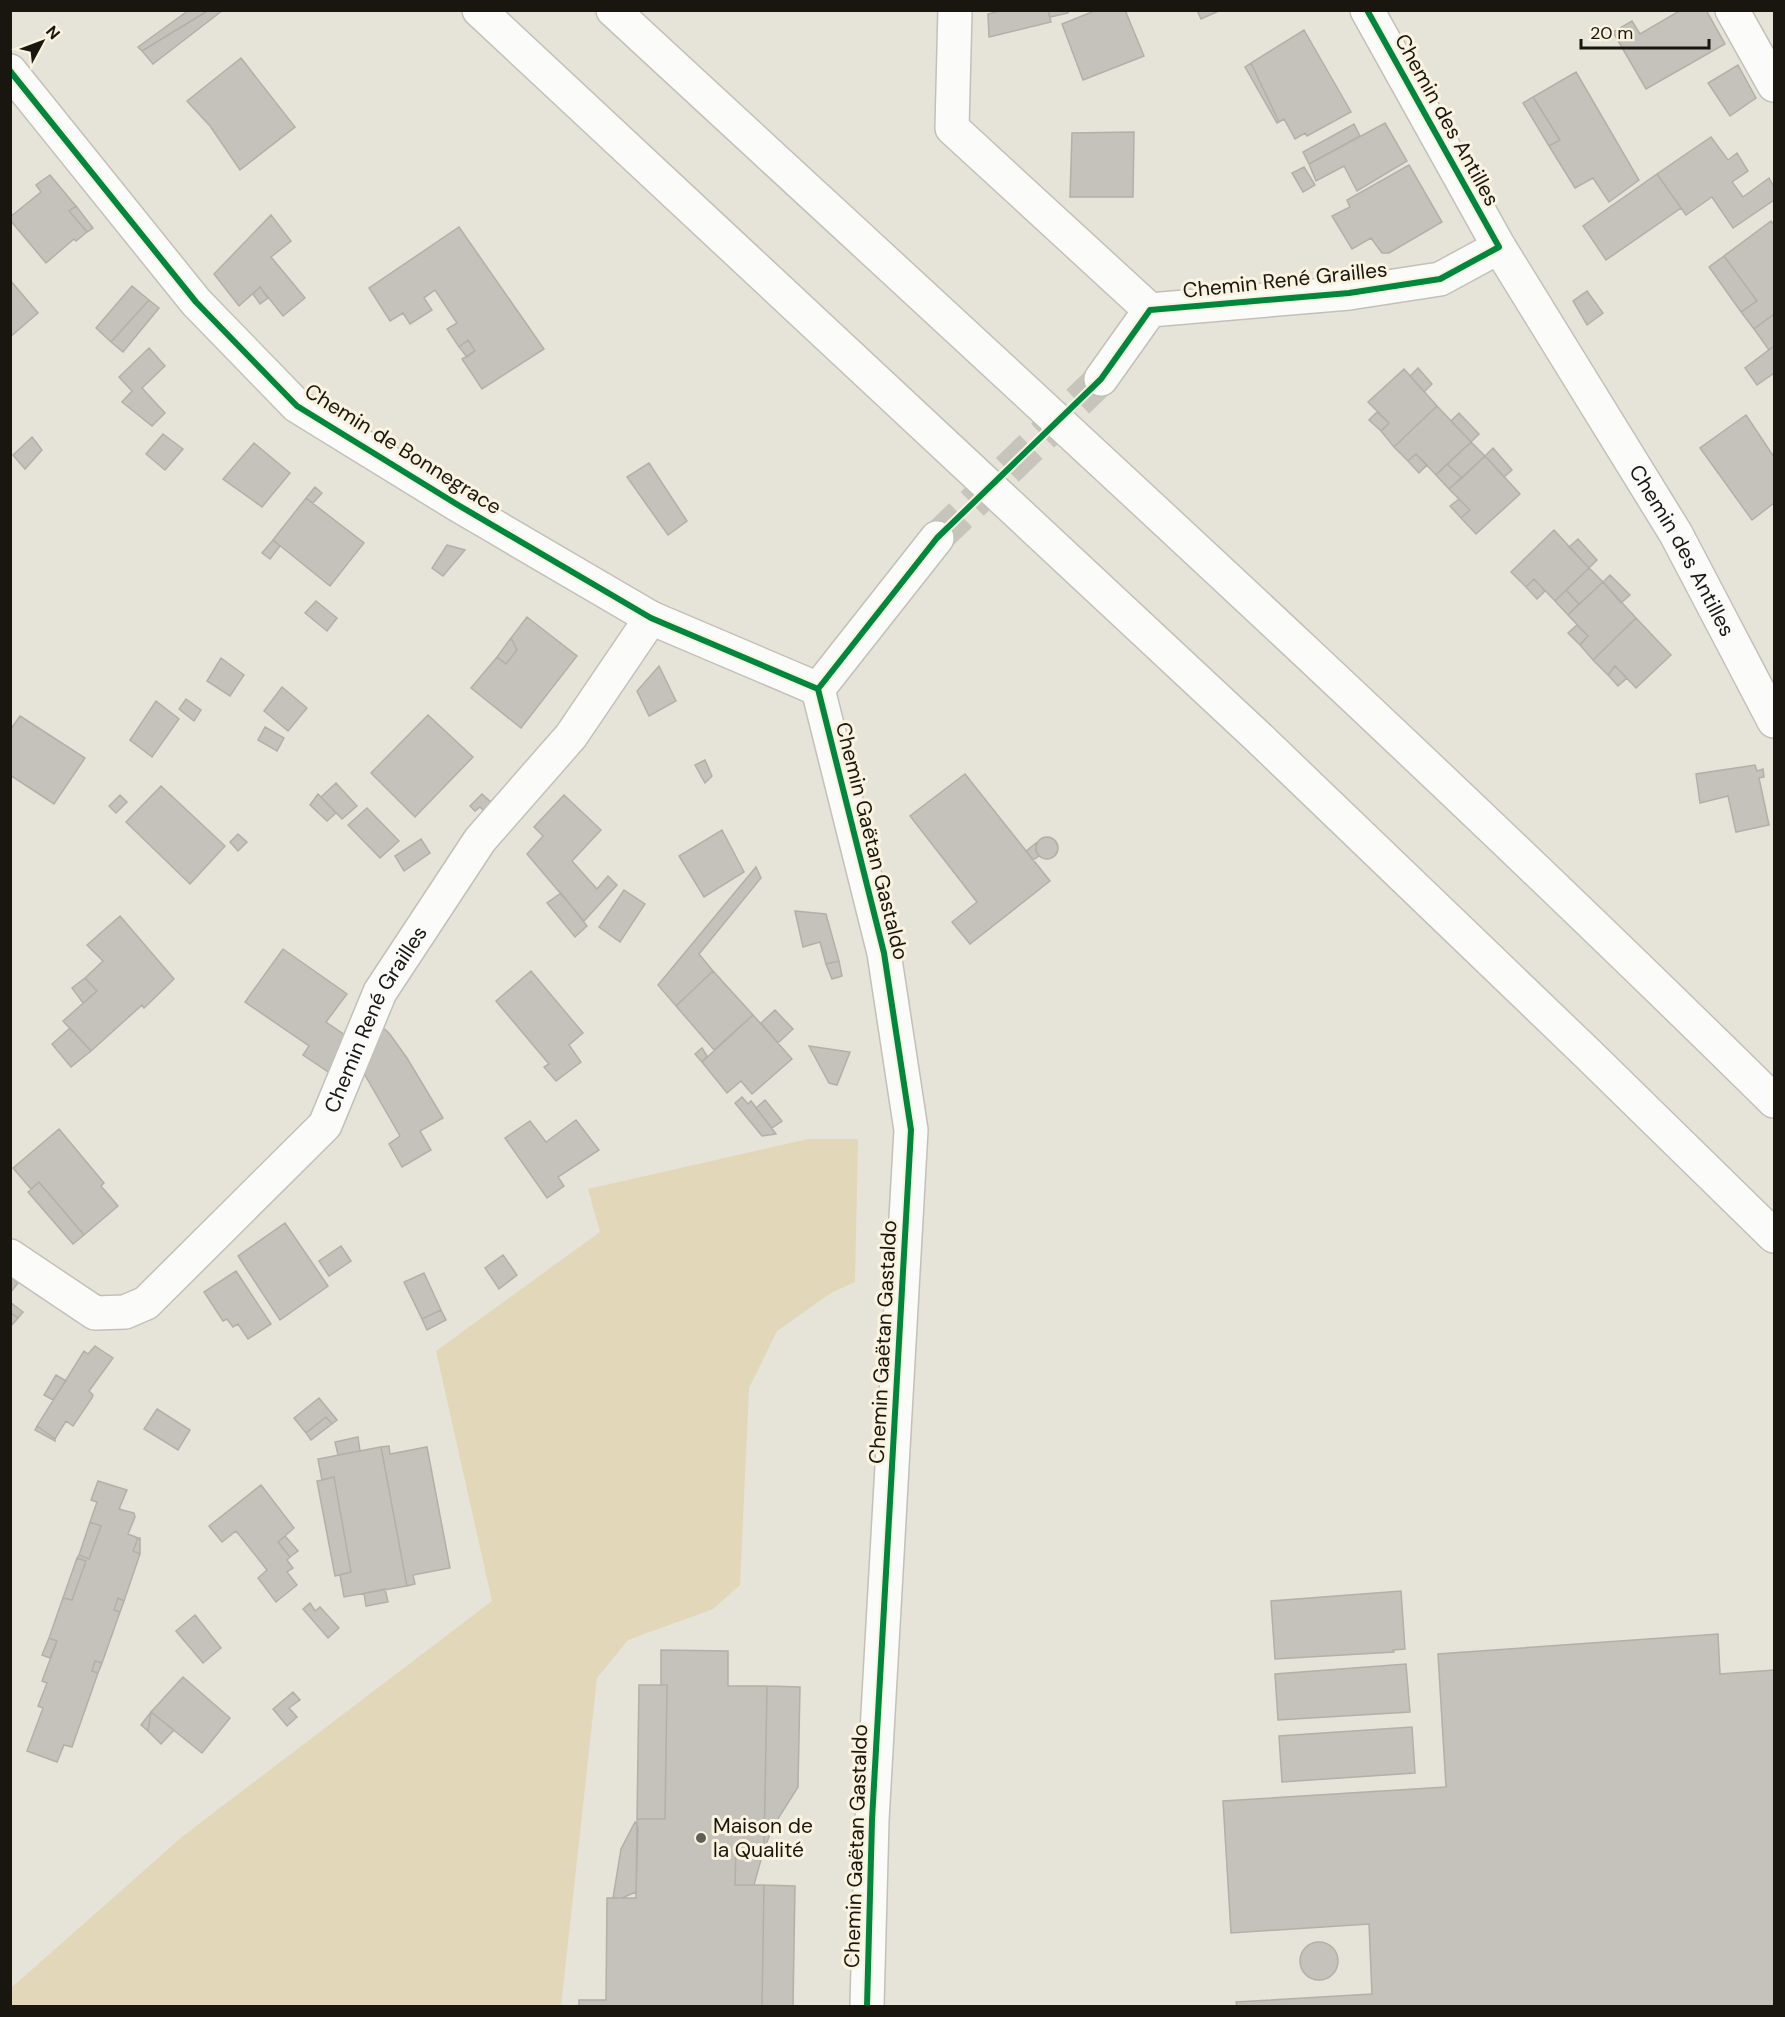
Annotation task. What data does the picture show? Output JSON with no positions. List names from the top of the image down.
{
  "streets": {
    "main road": [
      "Chemin des Antilles",
      "Chemin René Grailles",
      "Chemin de Bonnegrace",
      "Chemin Gaëtan Gastaldo"
    ]
  },
  "crossings": [
    ["Chemin des Antilles", "Chemin René Grailles"],
    ["Chemin René Grailles", "Chemin de Bonnegrace"],
    ["Chemin de Bonnegrace", "Chemin Gaëtan Gastaldo"]
  ],
  "places": ["Maison de la Qualité"],
  "scale_bar": "20 m",
  "north": "top right"
}
